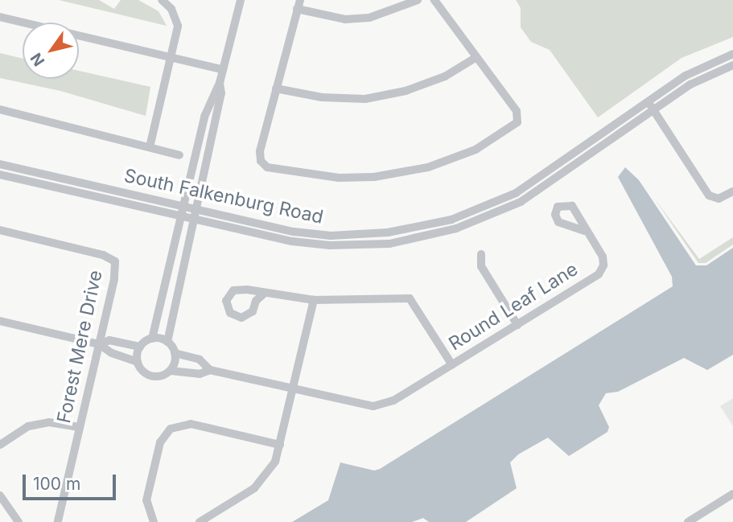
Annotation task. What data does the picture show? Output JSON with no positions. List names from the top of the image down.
{
  "streets": {
    "street": ["South Falkenburg Road", "Round Leaf Lane", "Forest Mere Drive"]
  },
  "scale_bar": "100 m",
  "north": "bottom left"
}
